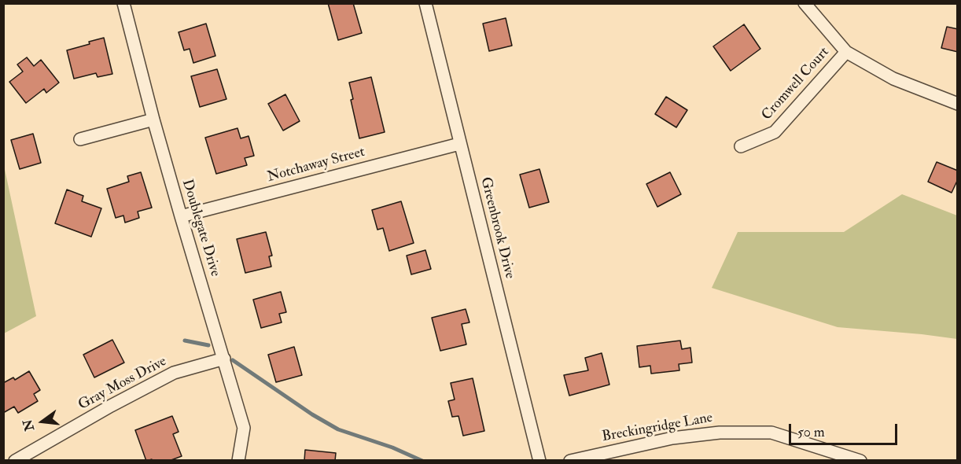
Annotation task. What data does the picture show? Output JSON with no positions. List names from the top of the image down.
{
  "streets": {
    "street": [
      "Cromwell Court",
      "Notchaway Street",
      "Doublegate Drive",
      "Greenbrook Drive",
      "Gray Moss Drive",
      "Breckingridge Lane"
    ]
  },
  "crossings": [
    ["Notchaway Street", "Doublegate Drive"],
    ["Notchaway Street", "Greenbrook Drive"],
    ["Doublegate Drive", "Gray Moss Drive"]
  ],
  "scale_bar": "50 m",
  "north": "left"
}
